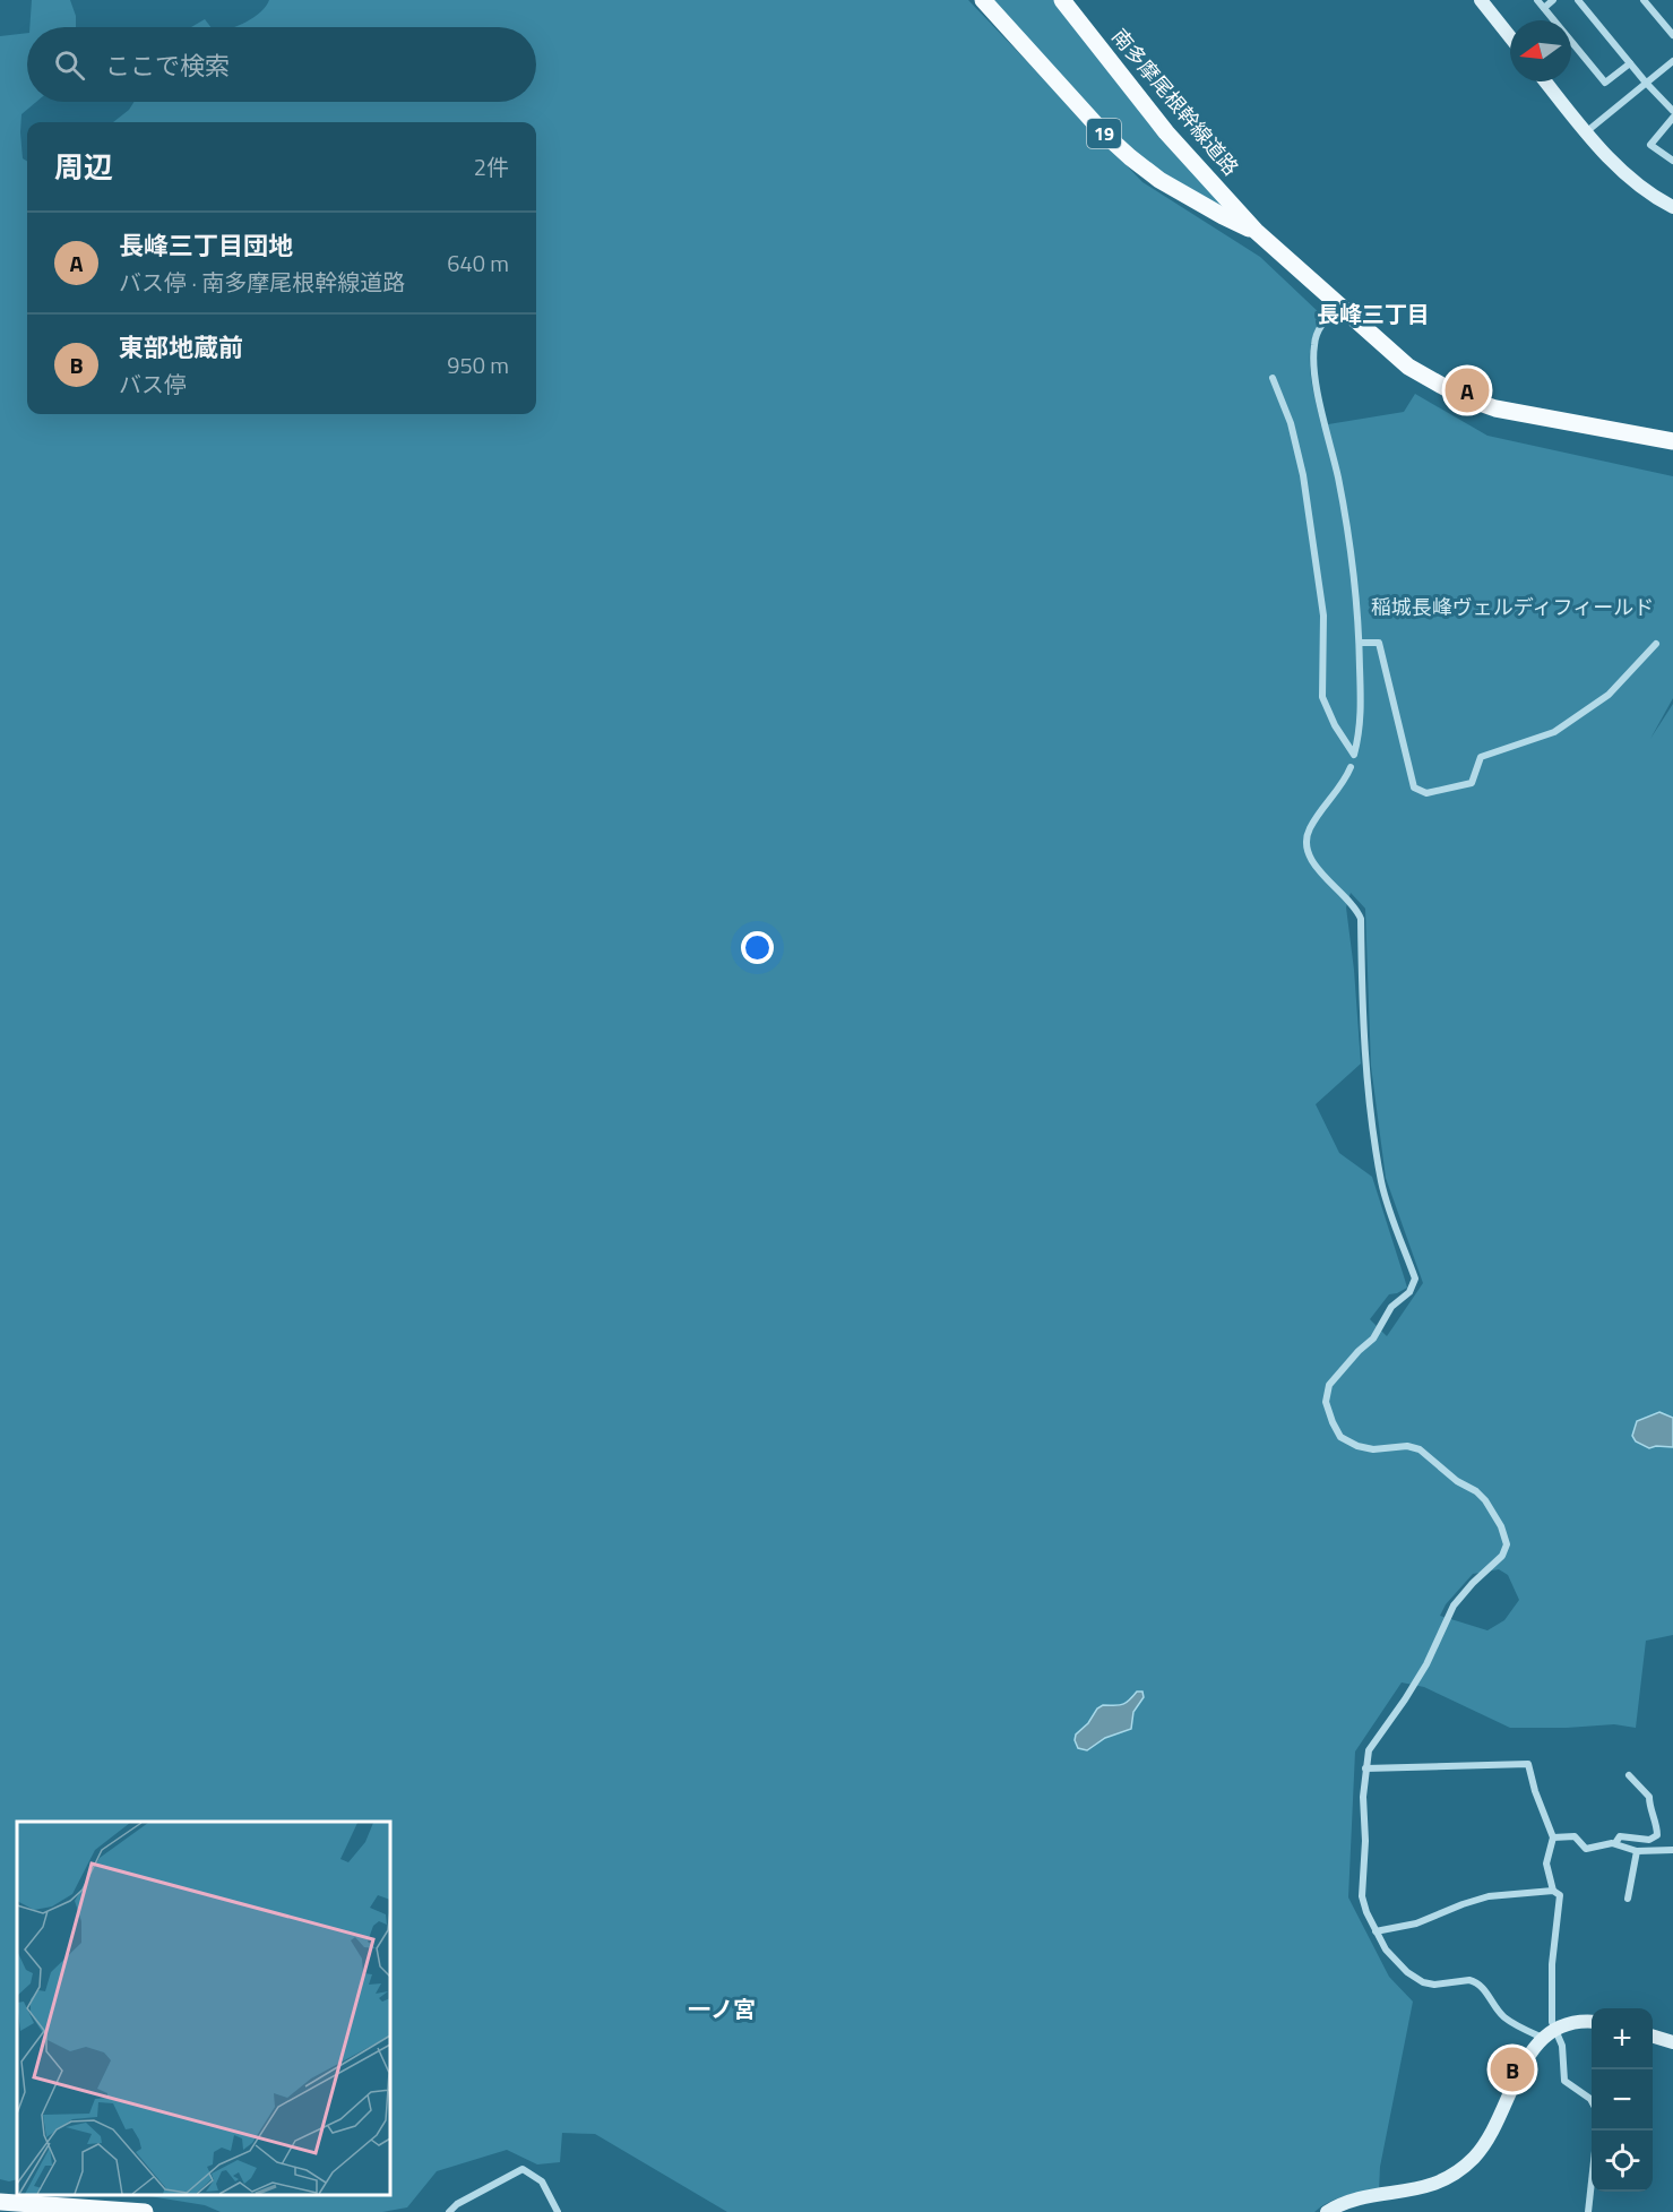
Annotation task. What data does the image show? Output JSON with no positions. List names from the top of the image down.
{
  "streets": {
    "main road": ["南多摩尾根幹線道路", "19"]
  },
  "districts": ["長峰三丁目", "一ノ宮"],
  "parks": ["稲城長峰ヴェルディフィールド"],
  "north": "left",
  "page": {
    "search": "ここで検索",
    "heading": ["周辺", "2件"],
    "list": [
      {
        "mark": "A",
        "name": "長峰三丁目団地",
        "note": "バス停 · 南多摩尾根幹線道路",
        "value": "640 m"
      },
      {
        "mark": "B",
        "name": "東部地蔵前",
        "note": "バス停",
        "value": "950 m"
      }
    ],
    "pins": ["A", "B"],
    "map_buttons": ["+", "−"]
  }
}
